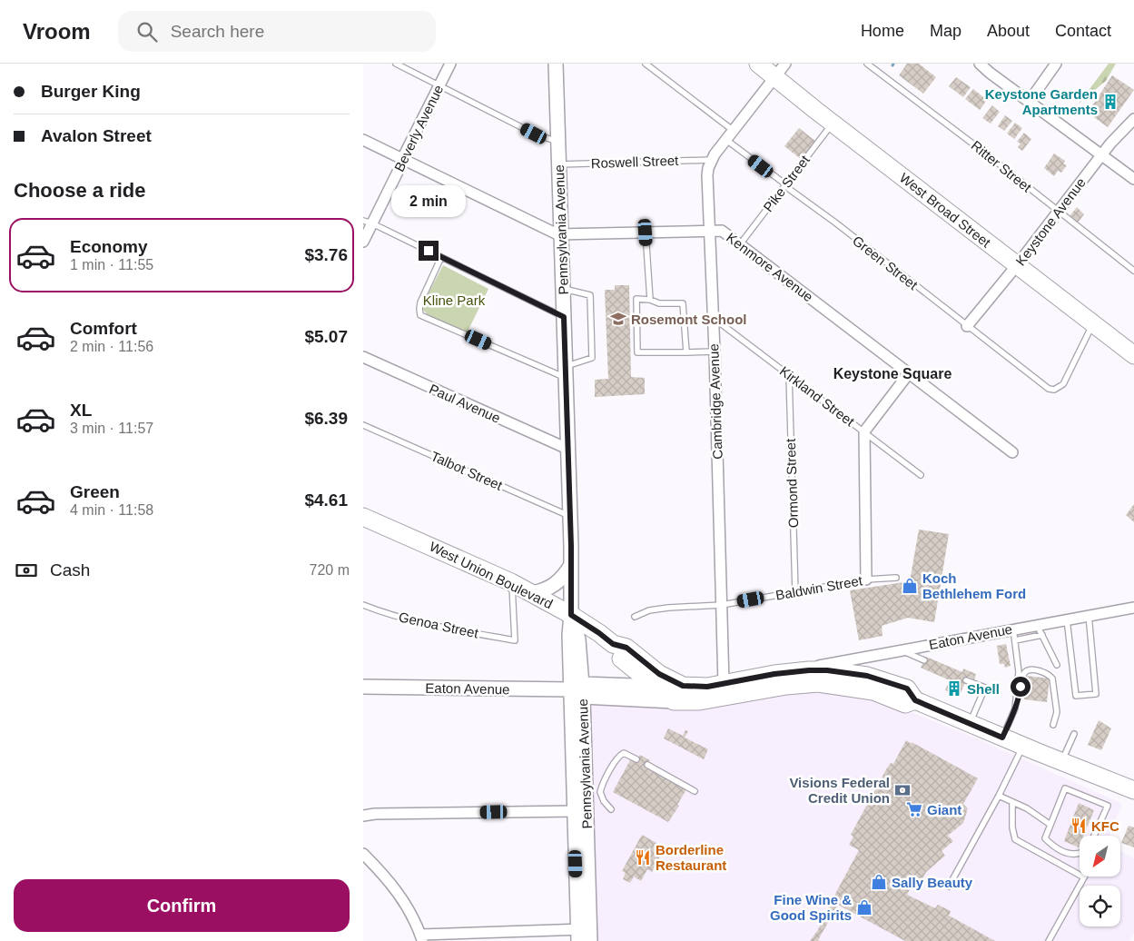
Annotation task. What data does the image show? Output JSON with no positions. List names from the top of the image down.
{
  "streets": {
    "main road": ["West Broad Street", "West Union Boulevard"],
    "street": [
      "Beverly Avenue",
      "Keystone Avenue",
      "Pennsylvania Avenue",
      "Kenmore Avenue",
      "Cambridge Avenue",
      "Paul Avenue",
      "Eaton Avenue"
    ],
    "lane": [
      "Roswell Street",
      "Ritter Street",
      "Pike Street",
      "Green Street",
      "Kirkland Street",
      "Talbot Street",
      "Ormond Street",
      "Baldwin Street",
      "Genoa Street"
    ]
  },
  "crossings": [
    ["Beverly Avenue", "Kenmore Avenue"],
    ["Roswell Street", "Pennsylvania Avenue"],
    ["Roswell Street", "Cambridge Avenue"],
    ["Ritter Street", "Keystone Avenue"],
    ["Pike Street", "West Broad Street"],
    ["Pike Street", "Green Street"],
    ["Pike Street", "Kenmore Avenue"],
    ["West Broad Street", "Keystone Avenue"],
    ["West Broad Street", "Green Street"],
    ["West Broad Street", "Cambridge Avenue"],
    ["Keystone Avenue", "Green Street"],
    ["Pennsylvania Avenue", "Kenmore Avenue"],
    ["Pennsylvania Avenue", "Paul Avenue"],
    ["Pennsylvania Avenue", "Talbot Street"],
    ["Pennsylvania Avenue", "West Union Boulevard"],
    ["Pennsylvania Avenue", "Eaton Avenue"],
    ["Green Street", "Cambridge Avenue"],
    ["Kenmore Avenue", "Cambridge Avenue"],
    ["Kirkland Street", "Cambridge Avenue"],
    ["Kirkland Street", "Ormond Street"],
    ["Cambridge Avenue", "West Union Boulevard"],
    ["Cambridge Avenue", "Baldwin Street"],
    ["Ormond Street", "Baldwin Street"],
    ["West Union Boulevard", "Genoa Street"],
    ["West Union Boulevard", "Eaton Avenue"]
  ],
  "districts": ["Keystone Square"],
  "parks": ["Kline Park"],
  "places": {
    "building": ["Keystone Garden Apartments", "Shell"],
    "school or university": ["Rosemont School"],
    "shop": ["Koch Bethlehem Ford", "Sally Beauty", "Fine Wine & Good Spirits"],
    "bank": ["Visions Federal Credit Union"],
    "supermarket": ["Giant"],
    "restaurant": ["KFC", "Borderline Restaurant"]
  },
  "north": "bottom left",
  "page": {
    "header": "Vroom",
    "search": "Search here",
    "nav": [
      "Home",
      "Map",
      "About",
      "Contact"
    ],
    "banner": ["Burger King", "Avalon Street"],
    "heading": "Choose a ride",
    "bubble": "2 min",
    "list": [
      {
        "name": "Economy",
        "note": "1 min · 11:55",
        "value": "$3.76"
      },
      {
        "name": "Comfort",
        "note": "2 min · 11:56",
        "value": "$5.07"
      },
      {
        "name": "XL",
        "note": "3 min · 11:57",
        "value": "$6.39"
      },
      {
        "name": "Green",
        "note": "4 min · 11:58",
        "value": "$4.61"
      }
    ],
    "pay": ["Cash", "720 m"],
    "buttons": "Confirm"
  }
}
